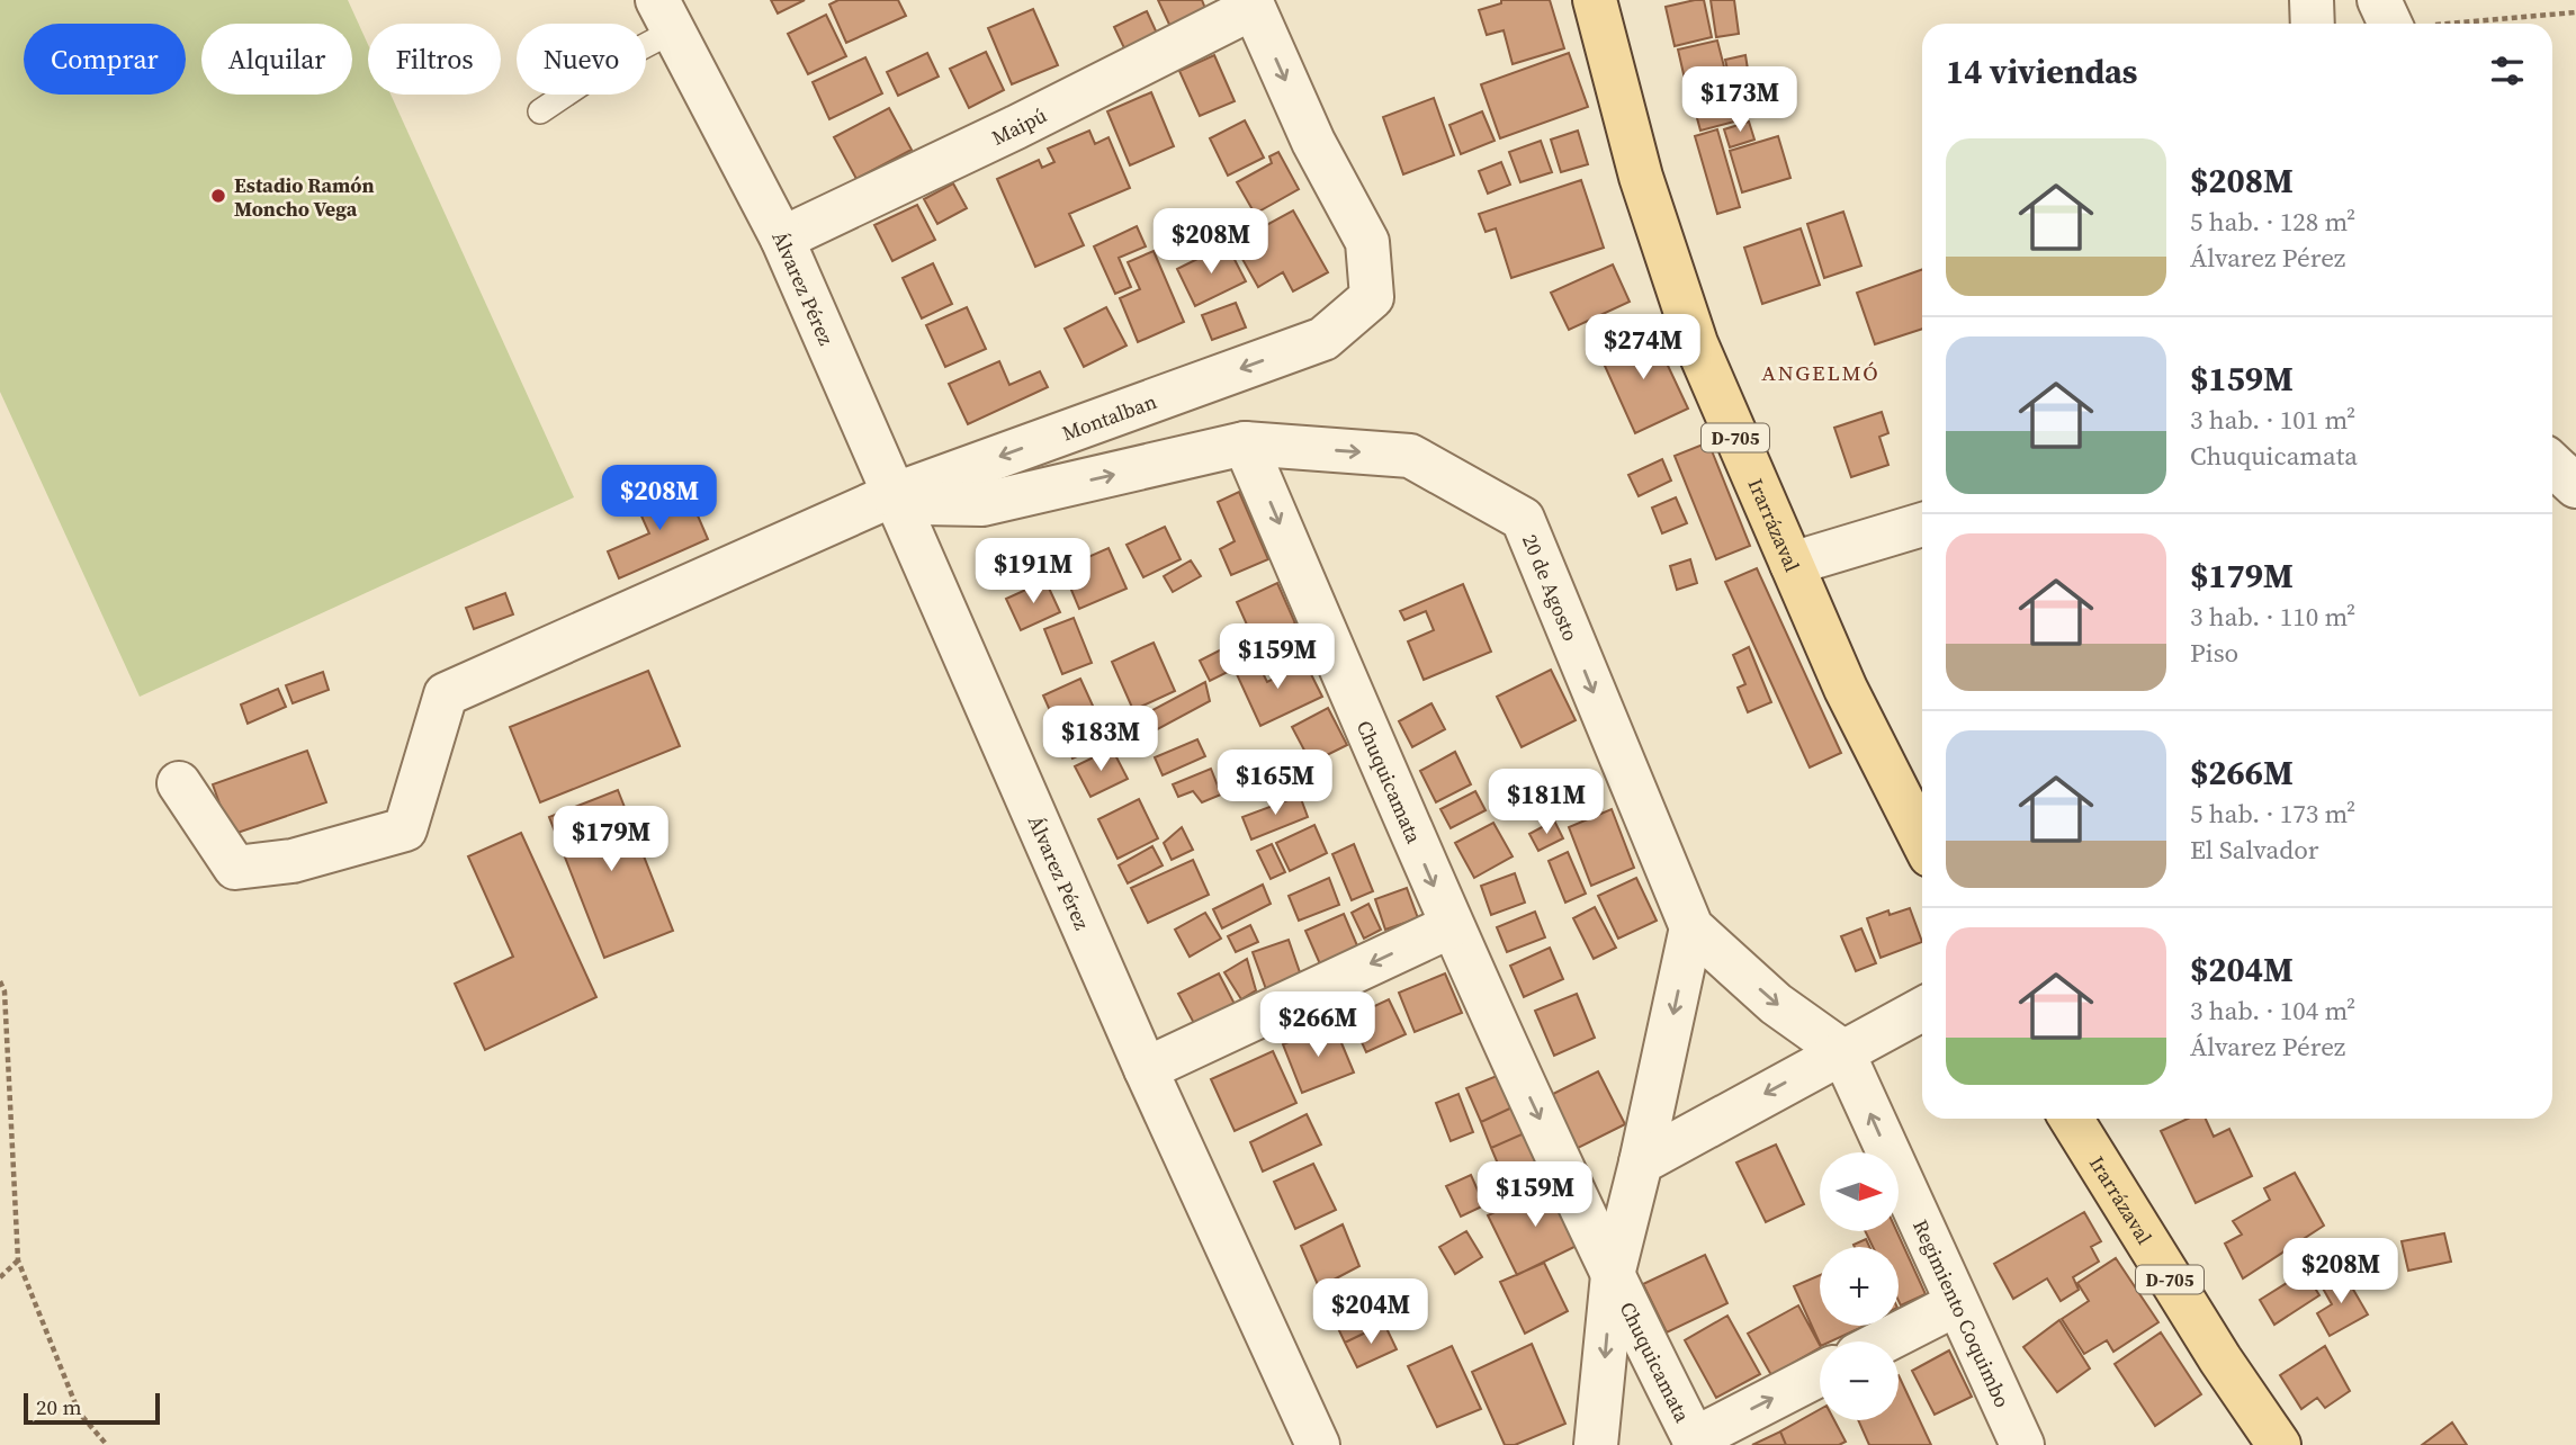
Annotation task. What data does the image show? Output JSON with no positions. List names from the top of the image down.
{
  "streets": {
    "main road": ["D-705", "Irarrázaval"],
    "street": [
      "Maipú",
      "Álvarez Pérez",
      "Montalban",
      "20 de Agosto",
      "Chuquicamata",
      "Regimiento Coquimbo"
    ]
  },
  "crossings": [
    ["Maipú", "Álvarez Pérez"],
    ["Maipú", "Montalban"],
    ["Álvarez Pérez", "Montalban"],
    ["20 de Agosto", "Chuquicamata"],
    ["20 de Agosto", "Regimiento Coquimbo"]
  ],
  "one_way": ["20 de Agosto", "Chuquicamata", "Regimiento Coquimbo"],
  "districts": ["ANGELMÓ"],
  "places": ["Estadio Ramón Moncho Vega"],
  "scale_bar": "20 m",
  "north": "right",
  "page": {
    "chip": [
      "Comprar",
      "Alquilar",
      "Filtros",
      "Nuevo"
    ],
    "heading": "14 viviendas",
    "price": [
      "$173M",
      "$208M",
      "$274M",
      "$208M",
      "$191M",
      "$159M",
      "$183M",
      "$165M",
      "$181M",
      "$179M",
      "$266M",
      "$159M",
      "$208M",
      "$204M"
    ],
    "list": [
      {
        "name": "$208M",
        "note": "5 hab. · 128 m² · Álvarez Pérez"
      },
      {
        "name": "$159M",
        "note": "3 hab. · 101 m² · Chuquicamata"
      },
      {
        "name": "$179M",
        "note": "3 hab. · 110 m² · Piso"
      },
      {
        "name": "$266M",
        "note": "5 hab. · 173 m² · El Salvador"
      },
      {
        "name": "$204M",
        "note": "3 hab. · 104 m² · Álvarez Pérez"
      }
    ],
    "map_buttons": ["+", "−"],
    "scale": "20 m"
  }
}
